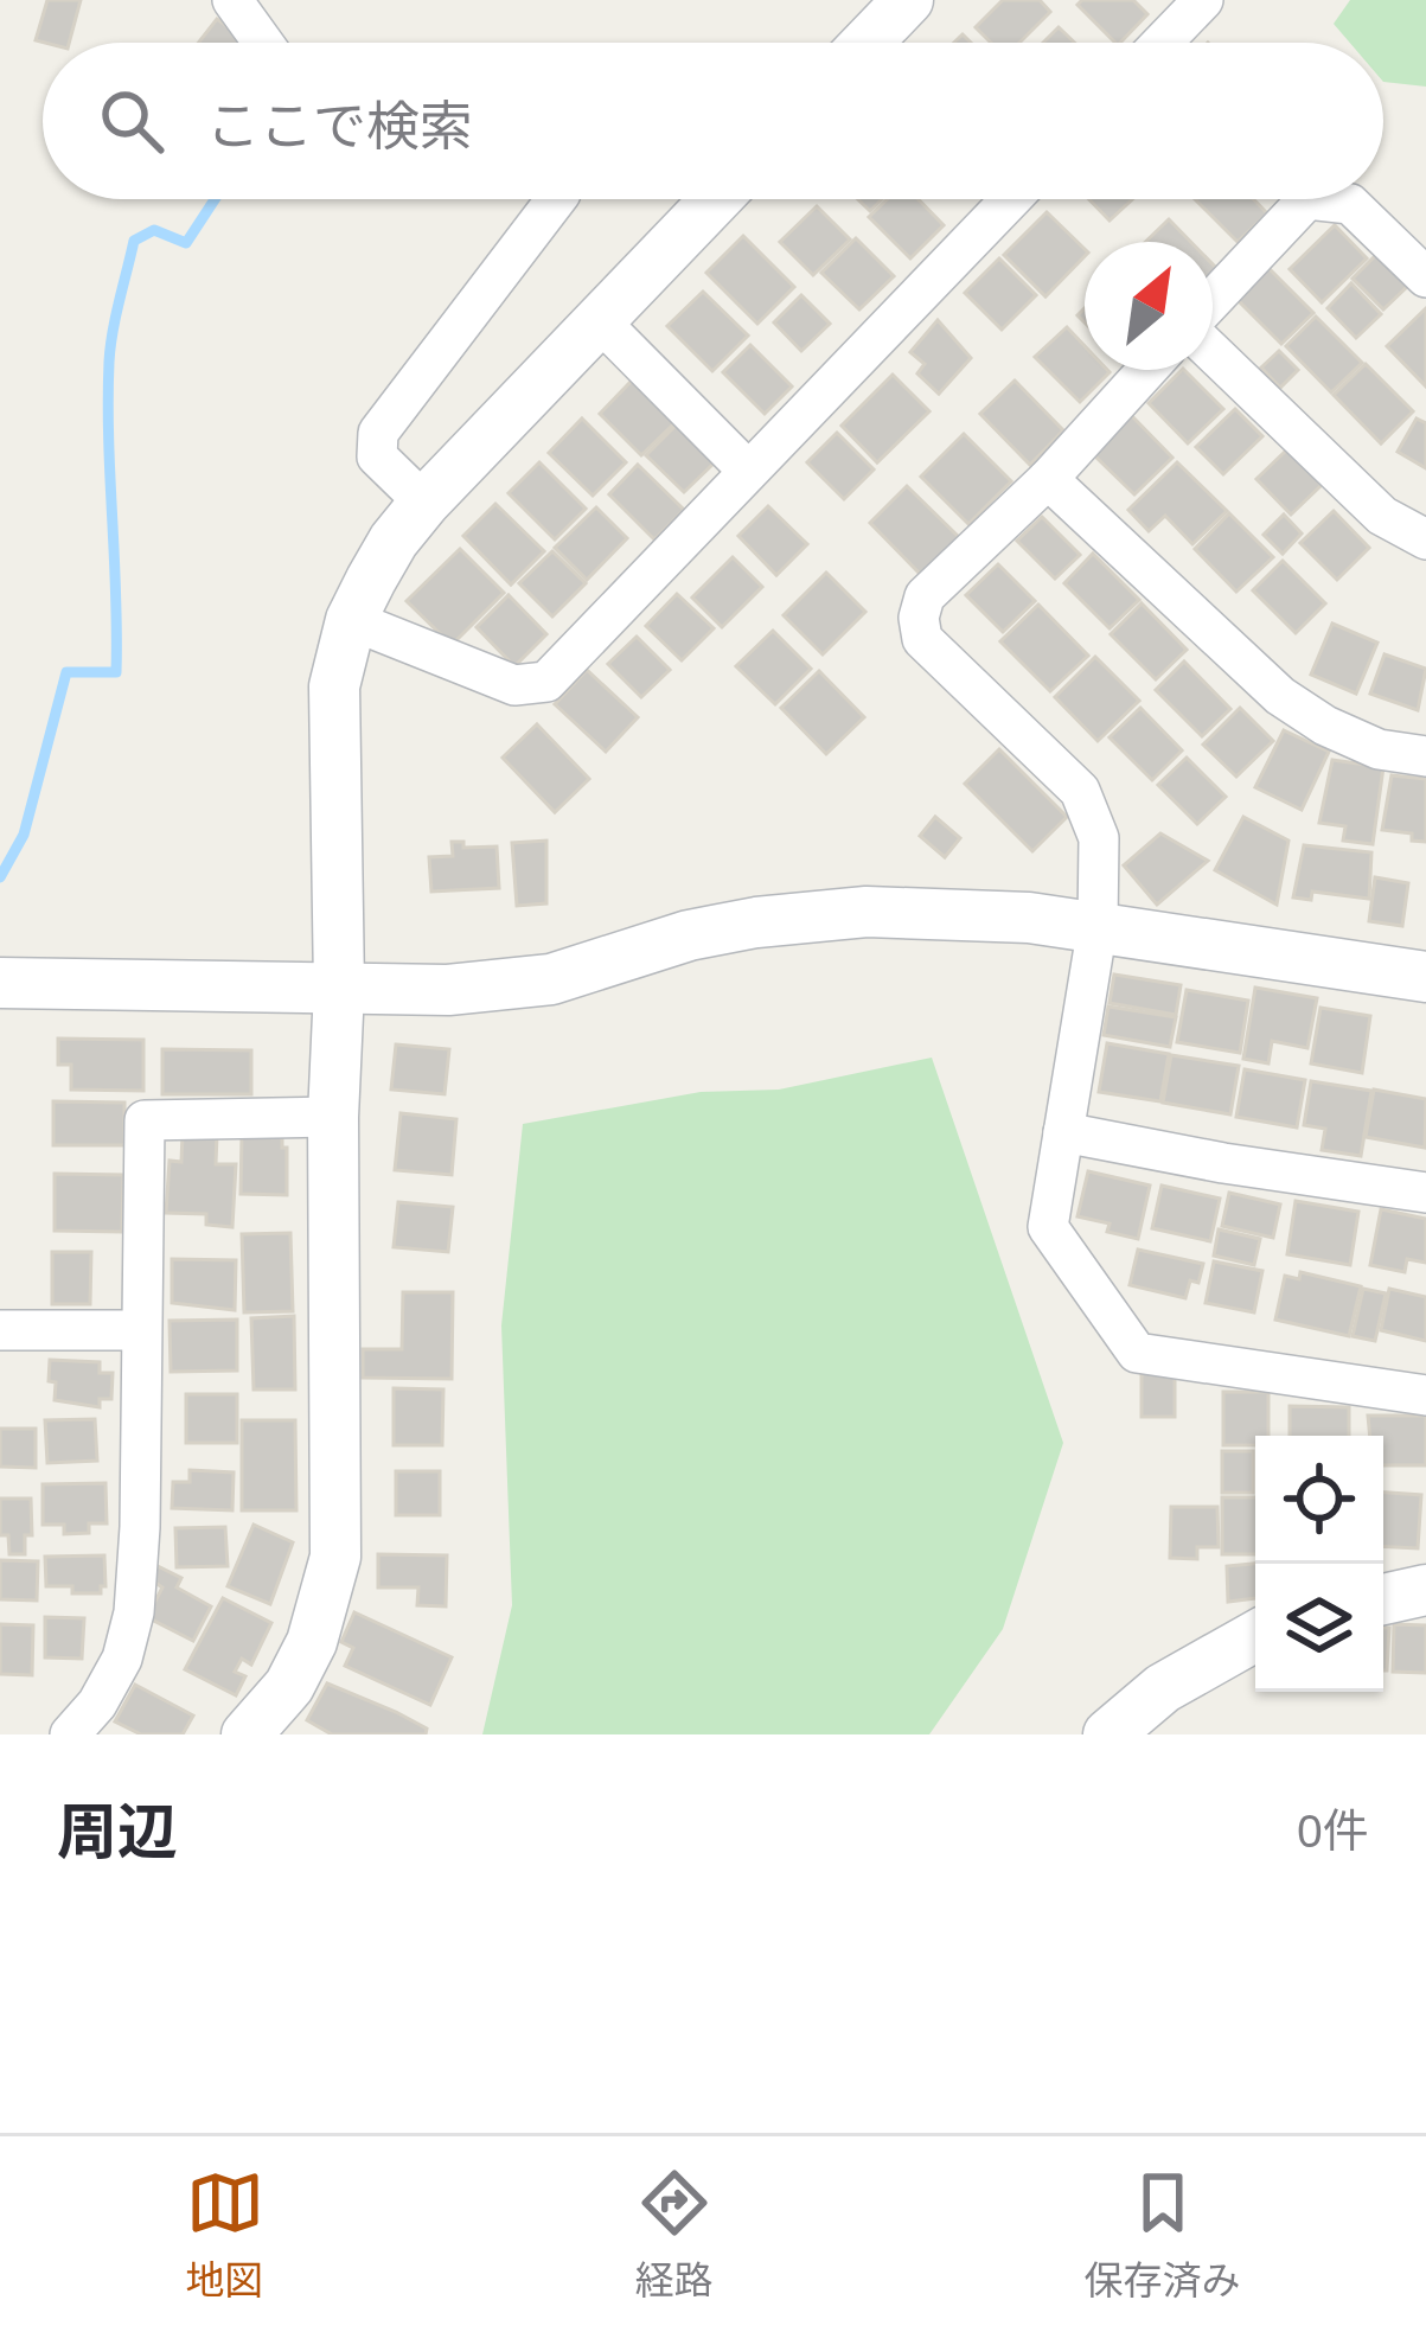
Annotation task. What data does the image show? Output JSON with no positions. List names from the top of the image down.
{
  "north": "top right",
  "page": {
    "search": "ここで検索",
    "heading": ["周辺", "0件"],
    "nav": ["地図", "経路", "保存済み"]
  }
}
